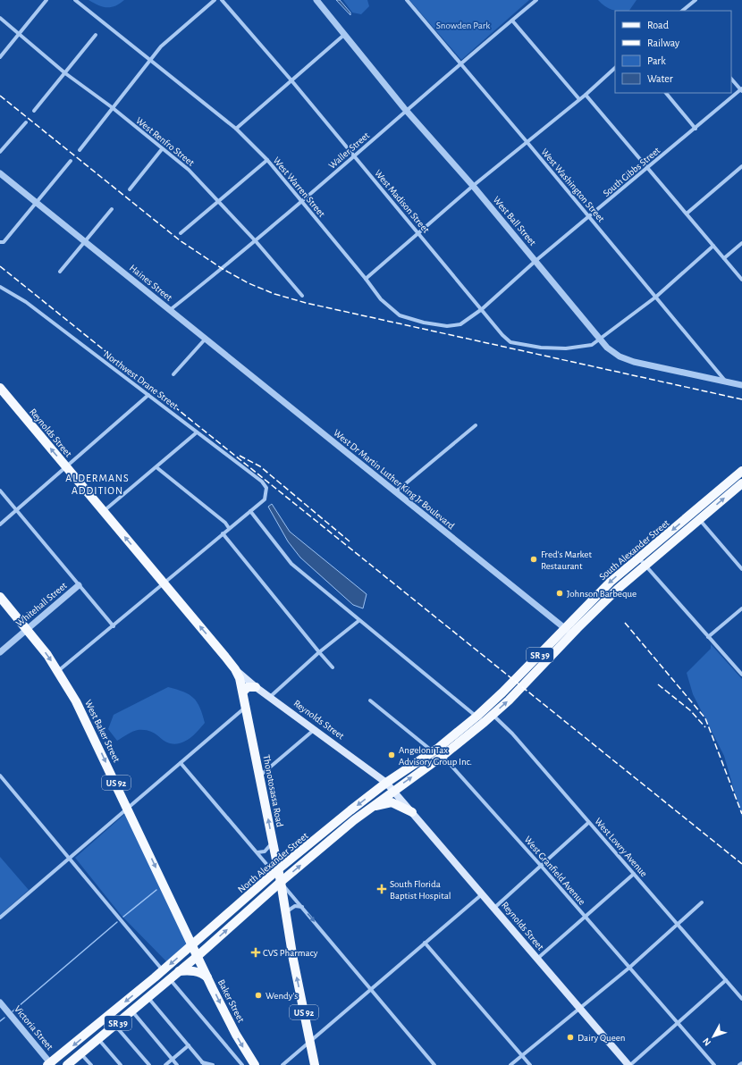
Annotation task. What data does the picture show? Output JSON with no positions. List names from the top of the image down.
{
  "streets": {
    "main road": [
      "Reynolds Street",
      "South Alexander Street",
      "SR 39",
      "West Baker Street",
      "US 92",
      "Thonotosassa Road",
      "North Alexander Street",
      "Baker Street"
    ],
    "street": [
      "West Renfro Street",
      "Waller Street",
      "South Gibbs Street",
      "West Washington Street",
      "West Warren Street",
      "West Madison Street",
      "West Ball Street",
      "Haines Street",
      "Northwest Drane Street",
      "West Dr Martin Luther King Jr Boulevard",
      "Whitehall Street",
      "West Lowry Avenue",
      "West Granfield Avenue",
      "Victoria Street"
    ]
  },
  "crossings": [
    ["West Renfro Street", "Waller Street"],
    ["Waller Street", "West Washington Street"],
    ["Waller Street", "West Warren Street"],
    ["Waller Street", "West Madison Street"],
    ["Waller Street", "West Ball Street"],
    ["Waller Street", "Haines Street"],
    ["South Gibbs Street", "West Washington Street"],
    ["South Gibbs Street", "West Warren Street"],
    ["South Gibbs Street", "West Madison Street"],
    ["South Gibbs Street", "West Ball Street"],
    ["West Washington Street", "West Madison Street"],
    ["West Washington Street", "West Ball Street"],
    ["West Warren Street", "West Madison Street"],
    ["West Madison Street", "West Ball Street"],
    ["Haines Street", "West Dr Martin Luther King Jr Boulevard"],
    ["Reynolds Street", "Thonotosassa Road"],
    ["Reynolds Street", "North Alexander Street"],
    ["West Dr Martin Luther King Jr Boulevard", "South Alexander Street"],
    ["South Alexander Street", "North Alexander Street"],
    ["Whitehall Street", "West Baker Street"],
    ["West Baker Street", "North Alexander Street"],
    ["West Baker Street", "Baker Street"],
    ["Thonotosassa Road", "North Alexander Street"],
    ["West Lowry Avenue", "North Alexander Street"],
    ["North Alexander Street", "West Granfield Avenue"],
    ["North Alexander Street", "Baker Street"],
    ["North Alexander Street", "Victoria Street"]
  ],
  "one_way": ["West Baker Street", "Thonotosassa Road", "Baker Street"],
  "districts": ["ALDERMANS ADDITION"],
  "parks": ["Snowden Park"],
  "places": {
    "other": [
      "Fred's Market Restaurant",
      "Johnson Barbeque",
      "Angeloni Tax Advisory Group Inc.",
      "Wendy's",
      "Dairy Queen"
    ],
    "health": ["South Florida Baptist Hospital", "CVS Pharmacy"]
  },
  "legend": [
    "Road",
    "Railway",
    "Park",
    "Water"
  ],
  "north": "bottom left"
}
